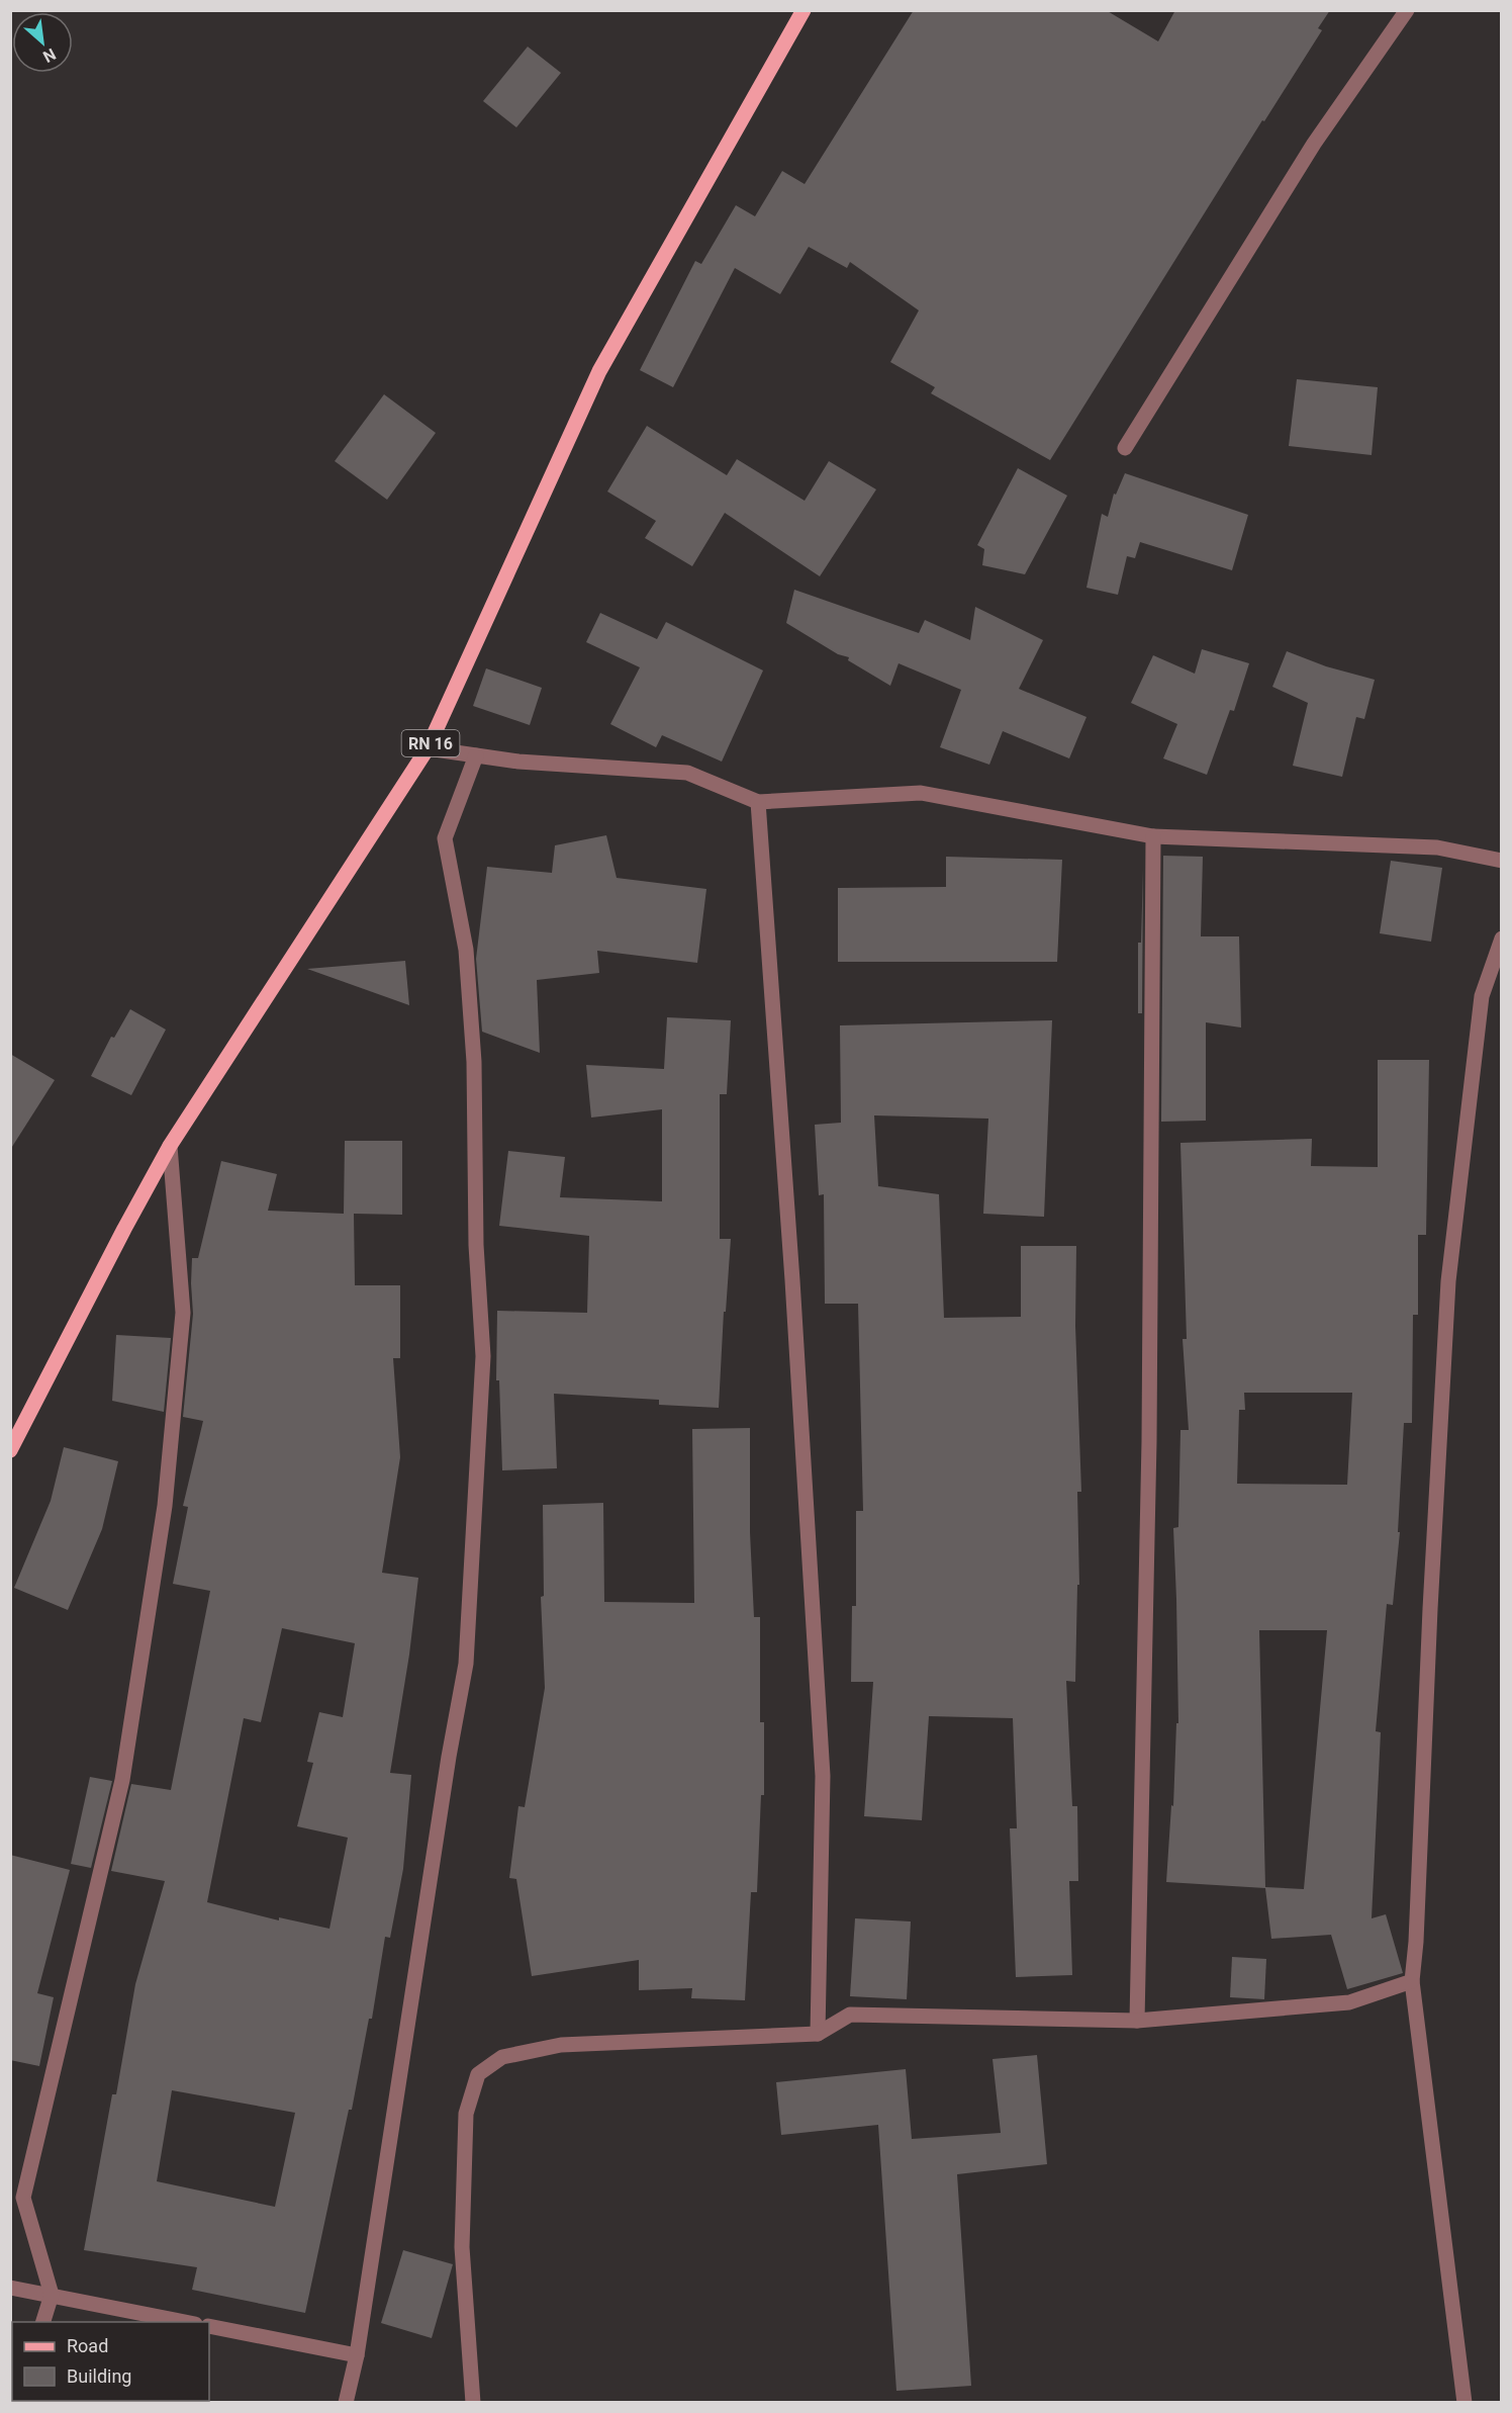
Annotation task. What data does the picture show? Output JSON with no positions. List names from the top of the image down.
{
  "streets": {
    "main road": ["RN 16"]
  },
  "legend": ["Road", "Building"],
  "north": "bottom right"
}
